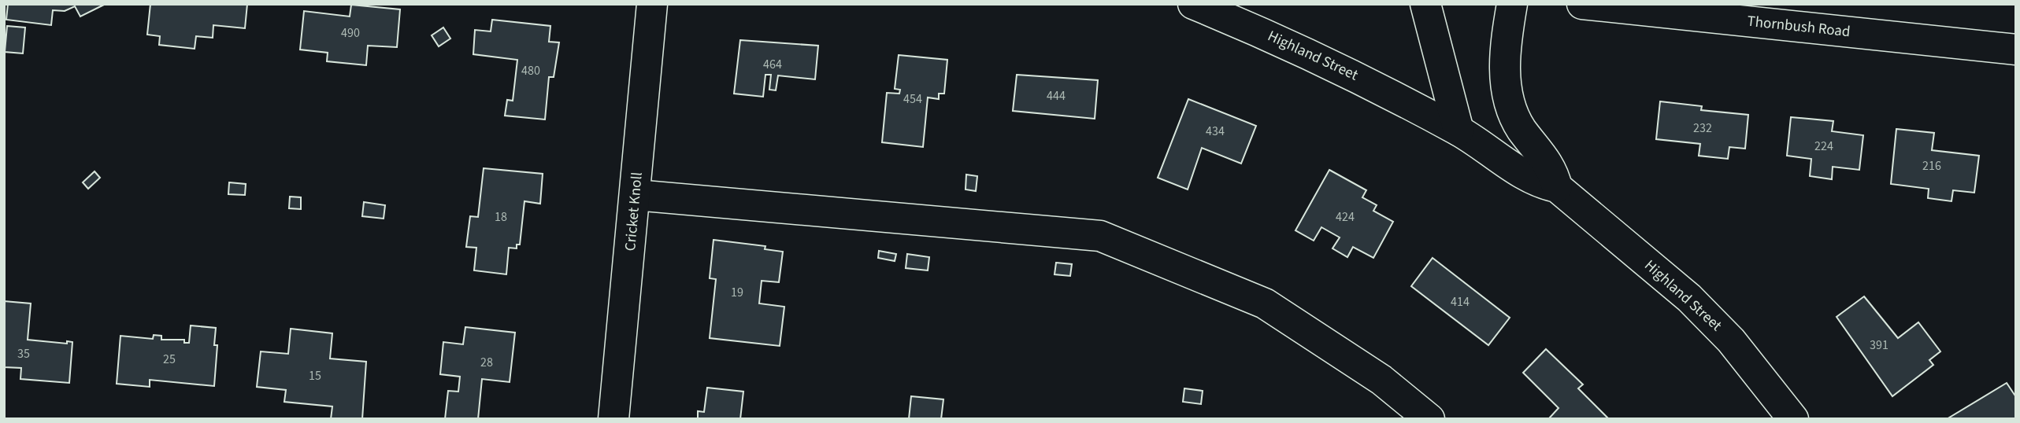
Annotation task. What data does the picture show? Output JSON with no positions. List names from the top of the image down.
{
  "streets": {
    "street": ["Thornbush Road", "Highland Street", "Cricket Knoll"]
  },
  "house_numbers": [
    "490",
    "464",
    "480",
    "444",
    "454",
    "232",
    "434",
    "224",
    "216",
    "18",
    "424",
    "19",
    "414",
    "391",
    "35",
    "25",
    "28",
    "15"
  ]
}
